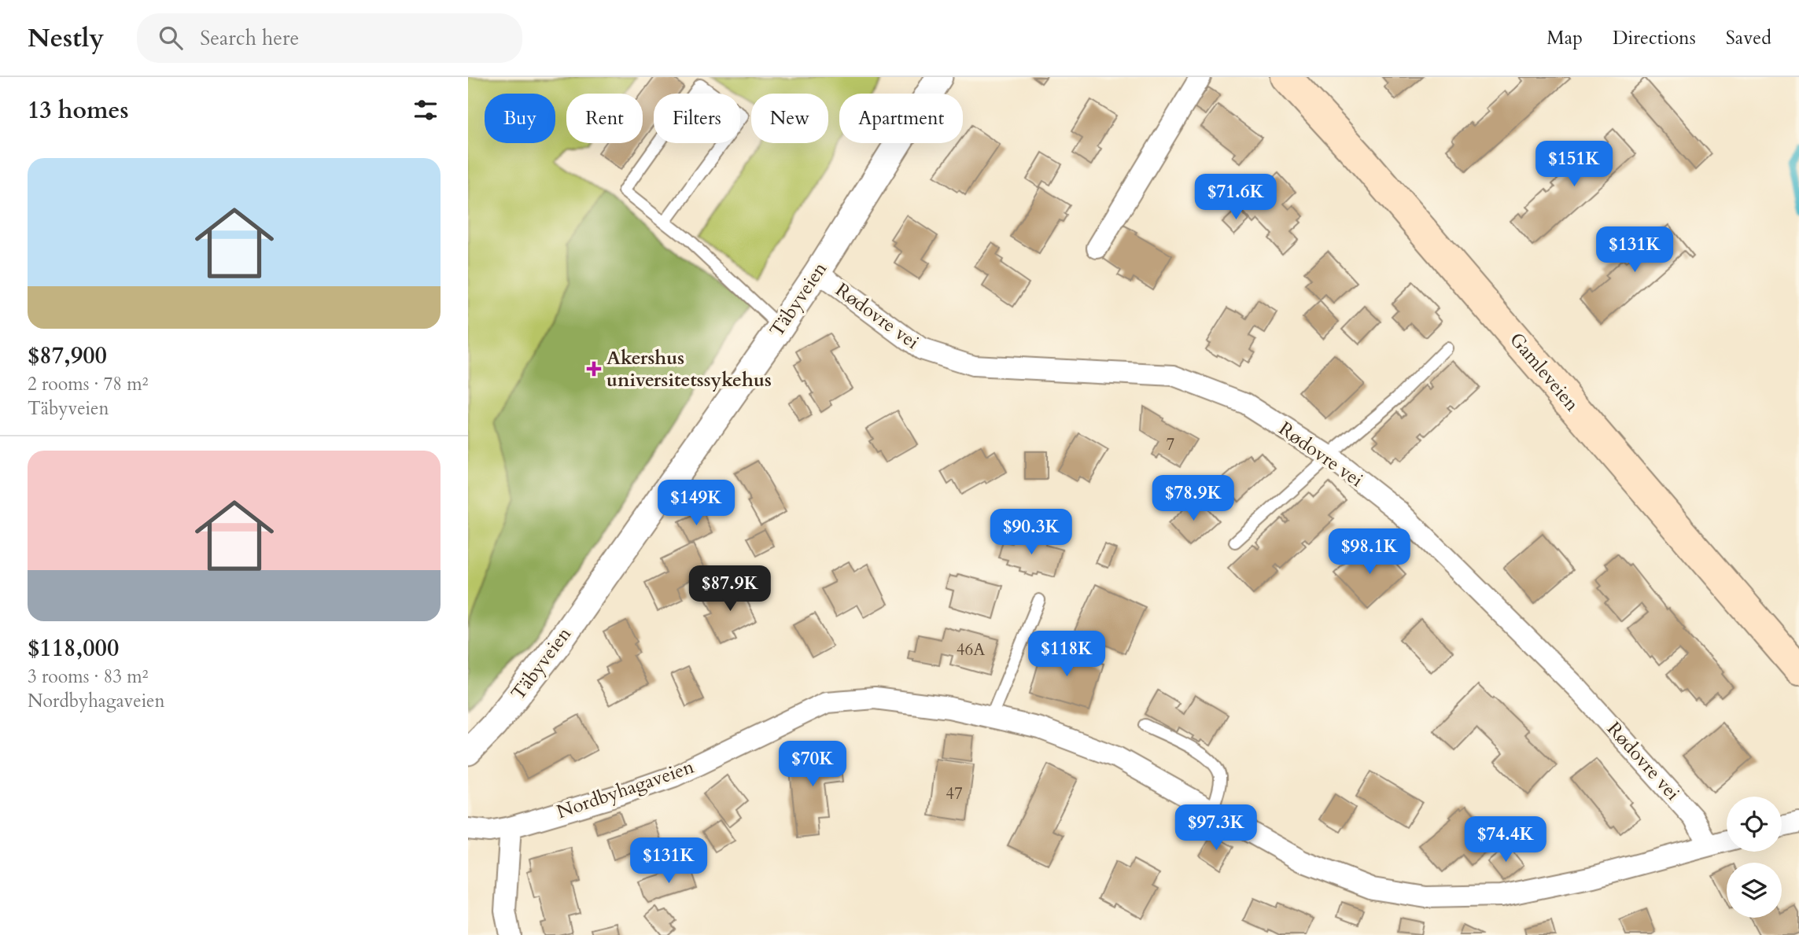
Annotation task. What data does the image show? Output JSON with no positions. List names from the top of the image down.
{
  "streets": {
    "main road": ["Gamleveien"],
    "street": ["Täbyveien", "Rødovre vei", "Nordbyhagaveien"]
  },
  "crossings": [
    ["Täbyveien", "Rødovre vei"],
    ["Rødovre vei", "Nordbyhagaveien"]
  ],
  "places": {
    "health": ["Akershus universitetssykehus"]
  },
  "house_numbers": ["7", "46A", "47"],
  "page": {
    "header": "Nestly",
    "search": "Search here",
    "nav": ["Map", "Directions", "Saved"],
    "heading": "13 homes",
    "chip": [
      "Buy",
      "Rent",
      "Filters",
      "New",
      "Apartment"
    ],
    "price": [
      "$151K",
      "$71.6K",
      "$131K",
      "$78.9K",
      "$149K",
      "$90.3K",
      "$98.1K",
      "$87.9K",
      "$118K",
      "$70K",
      "$97.3K",
      "$74.4K",
      "$131K"
    ],
    "list": [
      {
        "name": "$87,900",
        "note": "2 rooms · 78 m² · Täbyveien"
      },
      {
        "name": "$118,000",
        "note": "3 rooms · 83 m² · Nordbyhagaveien"
      }
    ]
  }
}
